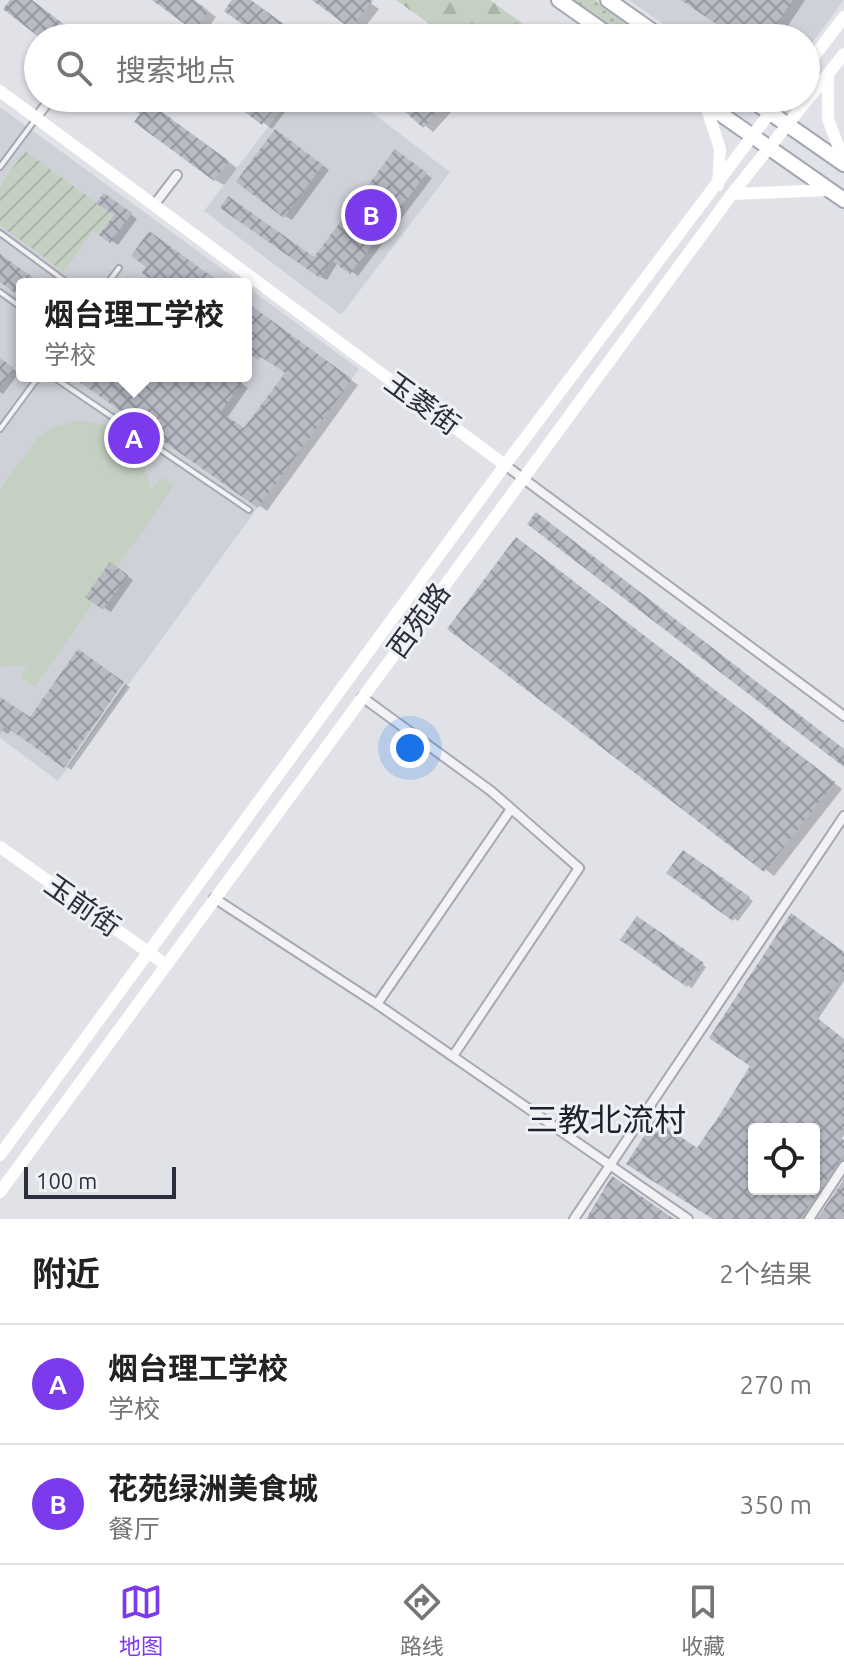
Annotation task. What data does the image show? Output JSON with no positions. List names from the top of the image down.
{
  "streets": {
    "main road": ["玉菱街", "西苑路", "玉前街"]
  },
  "crossings": [
    ["玉菱街", "西苑路"],
    ["西苑路", "玉前街"]
  ],
  "districts": ["三教北流村"],
  "scale_bar": "100 m",
  "page": {
    "search": "搜索地点",
    "pins": ["B", "A"],
    "popup": ["烟台理工学校", "学校"],
    "scale": "100 m",
    "heading": ["附近", "2个结果"],
    "list": [
      {
        "mark": "A",
        "name": "烟台理工学校",
        "note": "学校",
        "value": "270 m"
      },
      {
        "mark": "B",
        "name": "花苑绿洲美食城",
        "note": "餐厅",
        "value": "350 m"
      }
    ],
    "nav": ["地图", "路线", "收藏"]
  }
}
